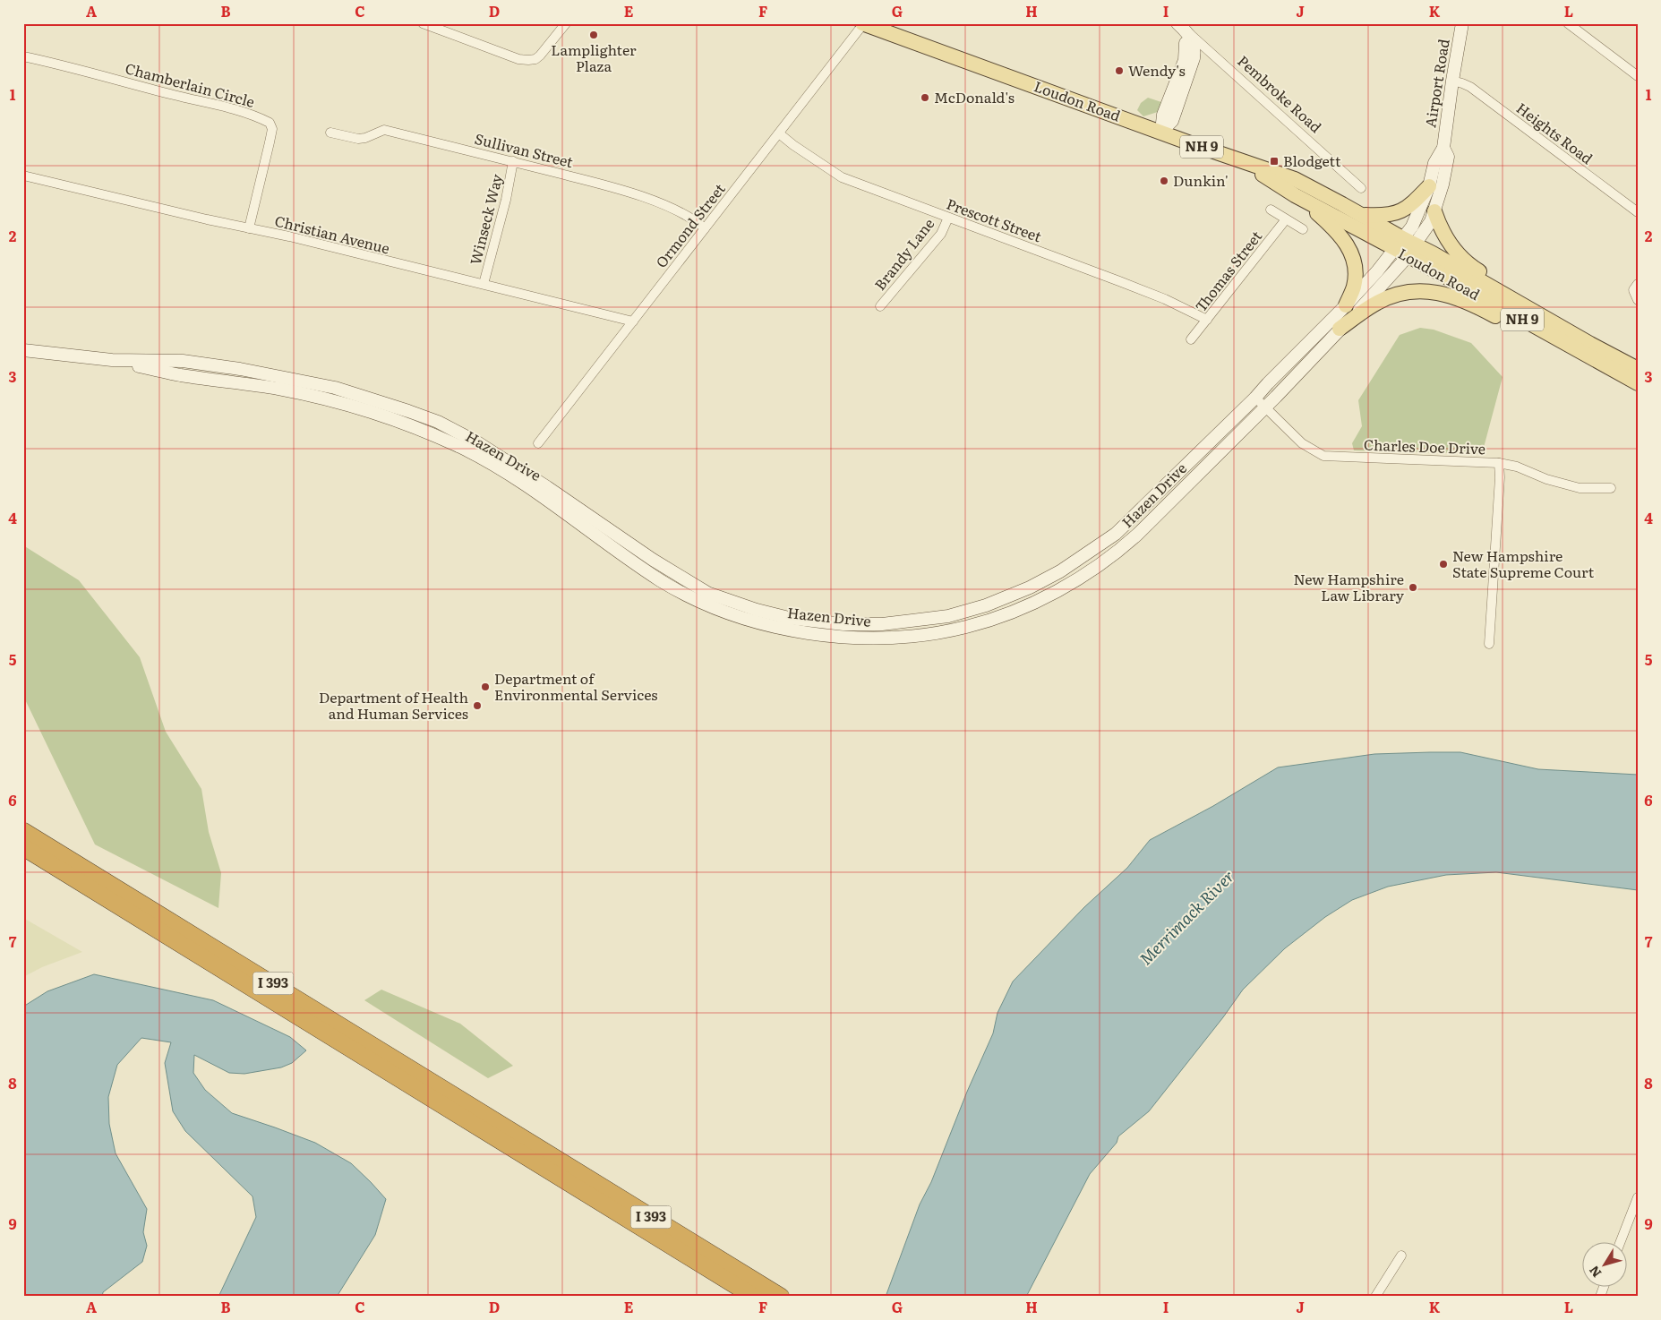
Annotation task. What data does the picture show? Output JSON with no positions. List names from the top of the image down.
{
  "streets": {
    "highway": ["I 393"],
    "main road": ["Loudon Road", "NH 9"],
    "street": [
      "Airport Road",
      "Chamberlain Circle",
      "Pembroke Road",
      "Heights Road",
      "Sullivan Street",
      "Winseck Way",
      "Prescott Street",
      "Ormond Street",
      "Christian Avenue",
      "Brandy Lane",
      "Thomas Street",
      "Charles Doe Drive",
      "Hazen Drive"
    ]
  },
  "crossings": [
    ["Airport Road", "Loudon Road"],
    ["Airport Road", "Heights Road"],
    ["Airport Road", "Hazen Drive"],
    ["Chamberlain Circle", "Christian Avenue"],
    ["Loudon Road", "Ormond Street"],
    ["Loudon Road", "Hazen Drive"],
    ["Sullivan Street", "Winseck Way"],
    ["Sullivan Street", "Ormond Street"],
    ["Winseck Way", "Christian Avenue"],
    ["Prescott Street", "Ormond Street"],
    ["Prescott Street", "Brandy Lane"],
    ["Prescott Street", "Thomas Street"],
    ["Ormond Street", "Christian Avenue"],
    ["Charles Doe Drive", "Hazen Drive"]
  ],
  "water": ["Merrimack River"],
  "places": {
    "other": [
      "Lamplighter Plaza",
      "Wendy's",
      "McDonald's",
      "Dunkin'",
      "New Hampshire State Supreme Court",
      "New Hampshire Law Library",
      "Department of Environmental Services",
      "Department of Health and Human Services"
    ],
    "transit": ["Blodgett"]
  },
  "north": "bottom left",
  "grid": {
    "columns": [
      "A",
      "B",
      "C",
      "D",
      "E",
      "F",
      "G",
      "H",
      "I",
      "J",
      "K",
      "L"
    ],
    "rows": [
      "1",
      "2",
      "3",
      "4",
      "5",
      "6",
      "7",
      "8",
      "9"
    ]
  }
}
